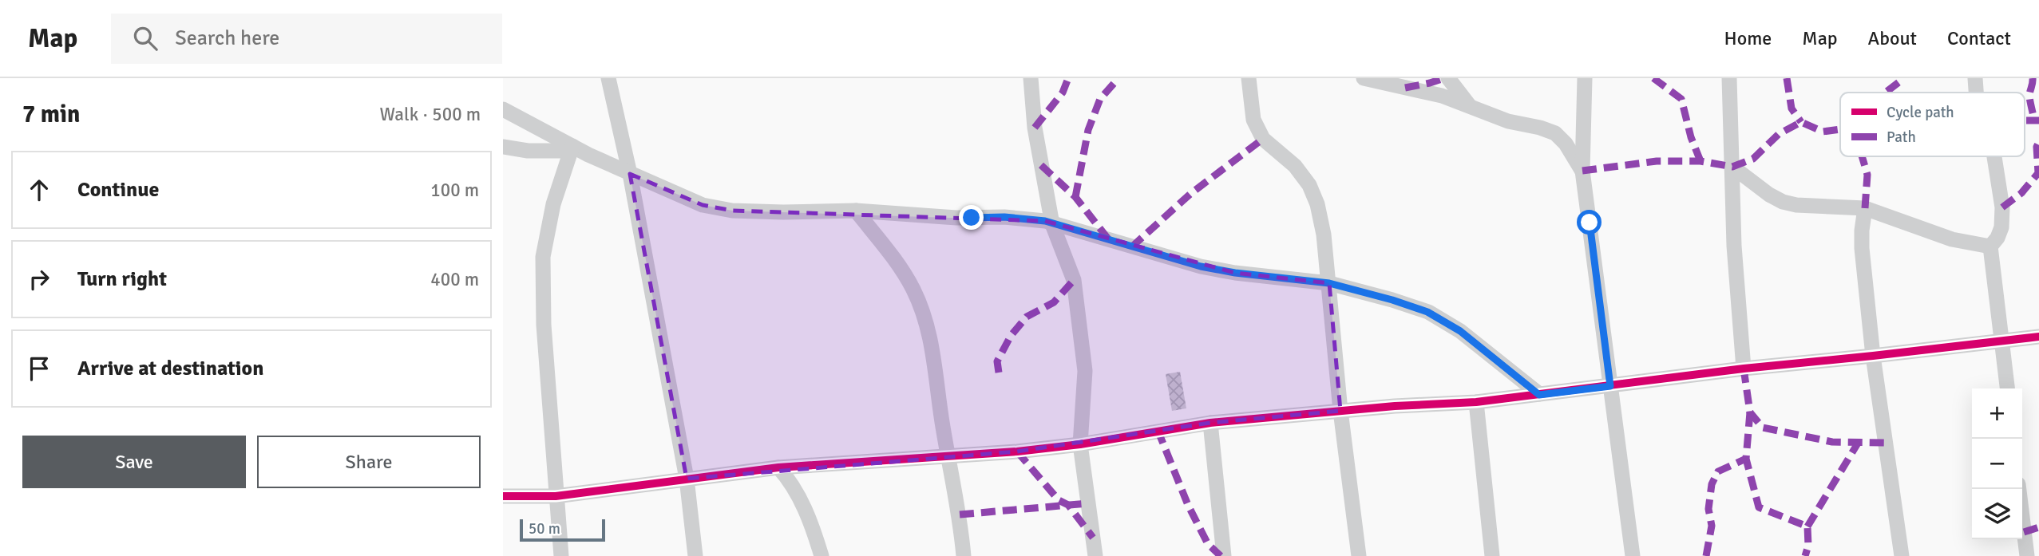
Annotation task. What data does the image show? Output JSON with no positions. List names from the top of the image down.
{
  "legend": ["Cycle path", "Path"],
  "scale_bar": "50 m",
  "page": {
    "header": "Map",
    "search": "Search here",
    "nav": [
      "Home",
      "Map",
      "About",
      "Contact"
    ],
    "heading": ["7 min", "Walk · 500 m"],
    "list": [
      ["Continue", "100 m"],
      ["Turn right", "400 m"],
      "Arrive at destination"
    ],
    "map_buttons": ["+", "−"],
    "buttons": ["Save", "Share"],
    "scale": "50 m"
  }
}
